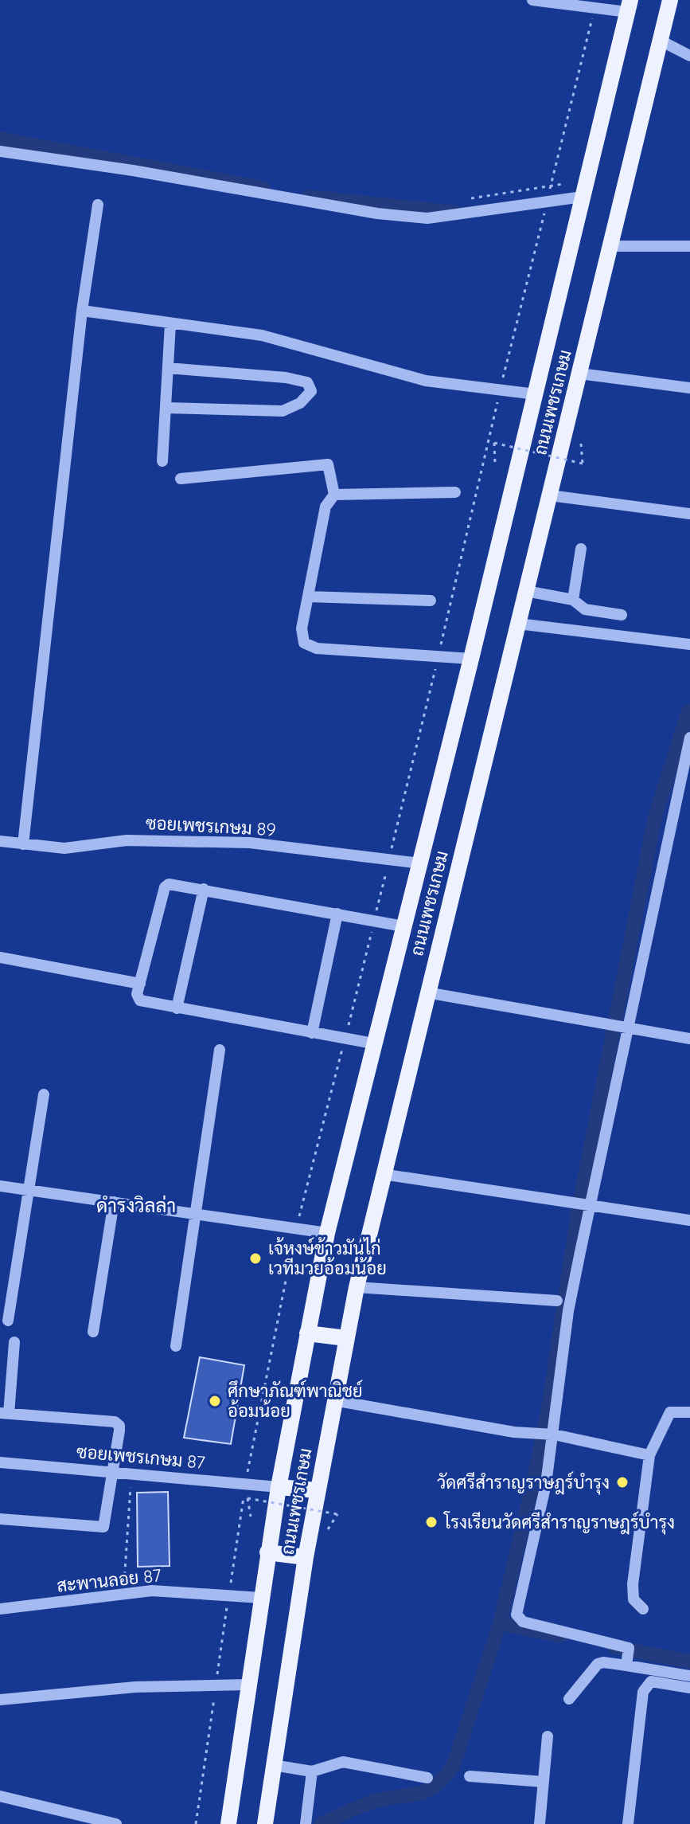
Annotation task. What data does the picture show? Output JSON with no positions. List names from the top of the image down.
{
  "streets": {
    "main road": ["ถนนเพชรเกษม"],
    "street": ["ซอยเพชรเกษม 89", "ซอยเพชรเกษม 87", "สะพานลอย 87"]
  },
  "crossings": [
    ["ถนนเพชรเกษม", "ซอยเพชรเกษม 89"],
    ["ถนนเพชรเกษม", "ซอยเพชรเกษม 87"],
    ["ถนนเพชรเกษม", "สะพานลอย 87"]
  ],
  "districts": ["ดำรงวิลล่า"],
  "places": [
    "เจ้หงษ์ข้าวมันไก่ เวทีมวยอ้อมน้อย",
    "ศึกษาภัณฑ์พาณิชย์ อ้อมน้อย",
    "วัดศรีสําราญราษฎร์บํารุง",
    "โรงเรียนวัดศรีสําราญราษฎร์บํารุง"
  ]
}
